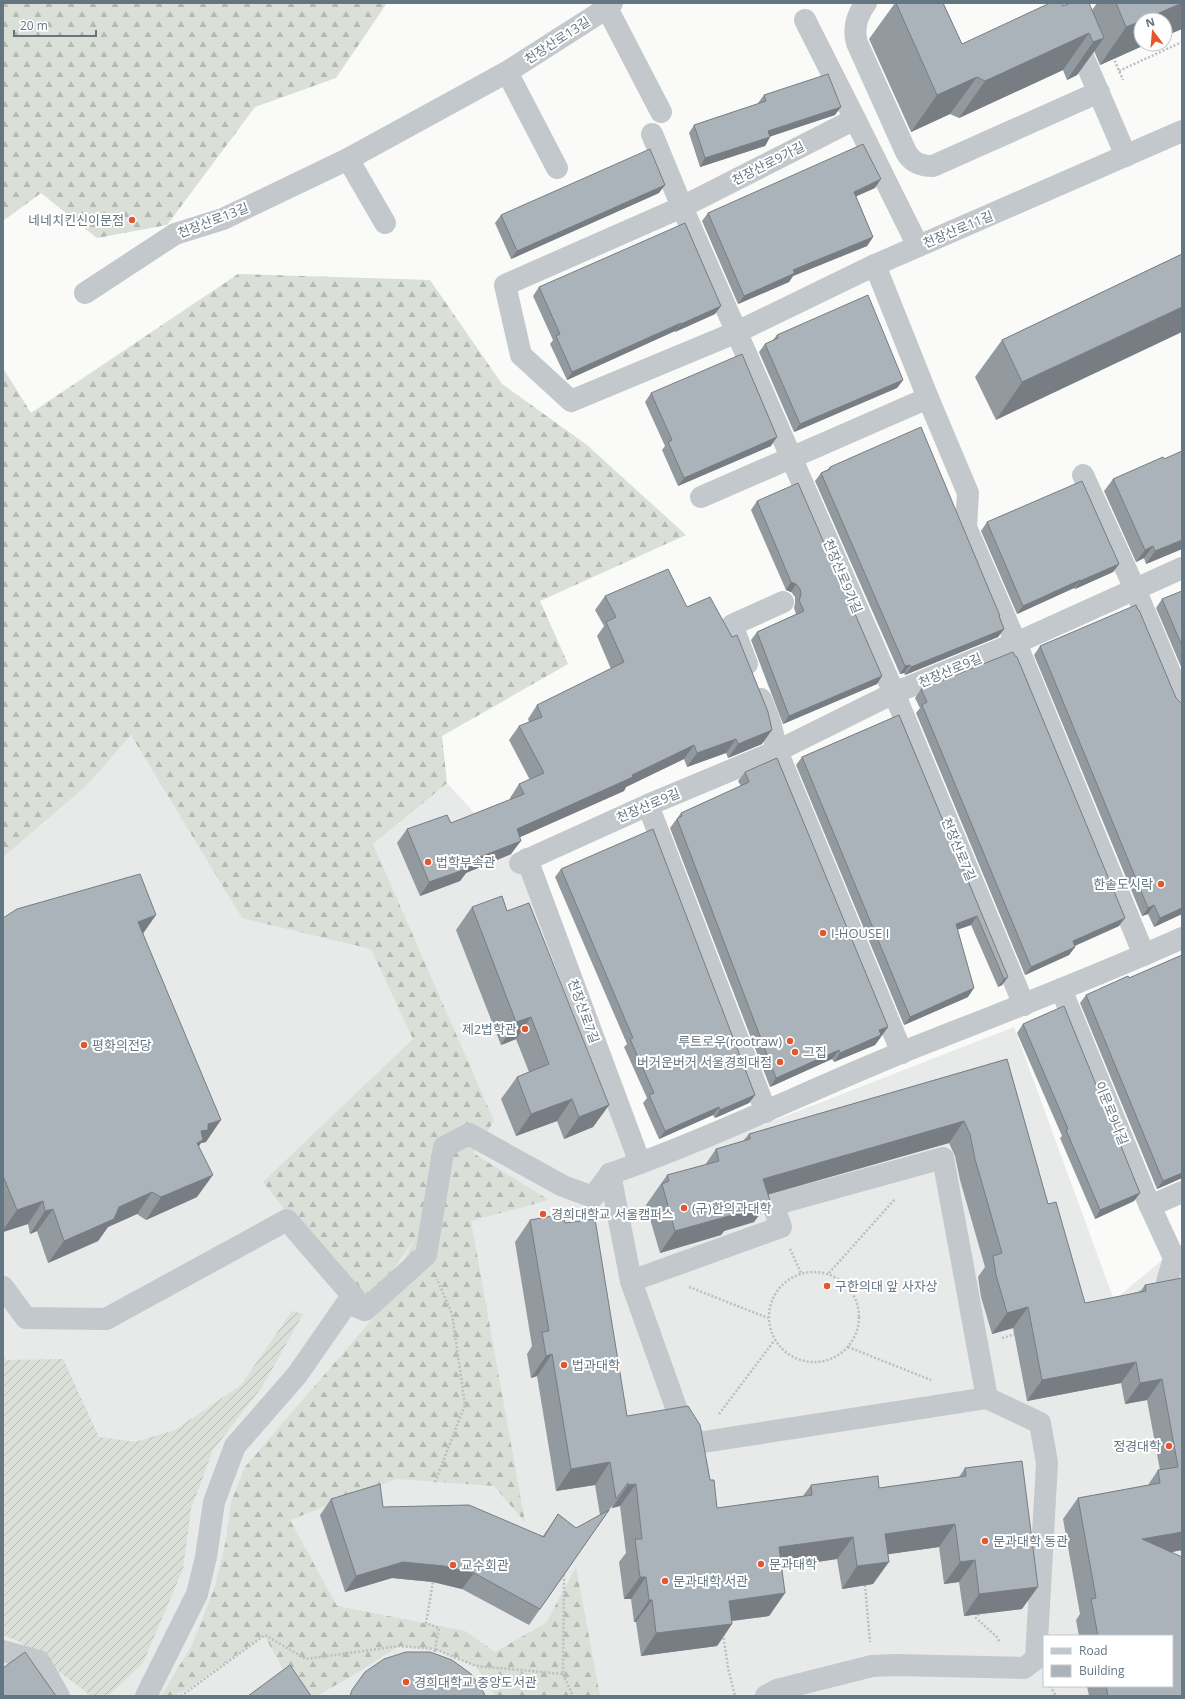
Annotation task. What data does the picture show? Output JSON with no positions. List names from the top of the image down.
{
  "streets": {
    "street": [
      "천장산로13길",
      "천장산로9가길",
      "천장산로11길",
      "천장산로9길",
      "천장산로7길",
      "이문로9나길"
    ]
  },
  "crossings": [
    ["천장산로9가길", "천장산로11길"],
    ["천장산로9가길", "천장산로9길"],
    ["천장산로9가길", "천장산로7길"],
    ["천장산로9길", "천장산로7길"]
  ],
  "places": [
    "네네치킨신이문점",
    "법학부속관",
    "한솥도시락",
    "I-HOUSE I",
    "제2법학관",
    "루트로우(rootraw)",
    "평화의전당",
    "그집",
    "버거운버거 서울경희대점",
    "(구)한의과대학",
    "경희대학교 서울캠퍼스",
    "구한의대 앞 사자상",
    "법과대학",
    "정경대학",
    "문과대학 동관",
    "문과대학",
    "교수회관",
    "문과대학 서관",
    "경희대학교 중앙도서관"
  ],
  "legend": ["Road", "Building"],
  "scale_bar": "20 m",
  "north": "top"
}
